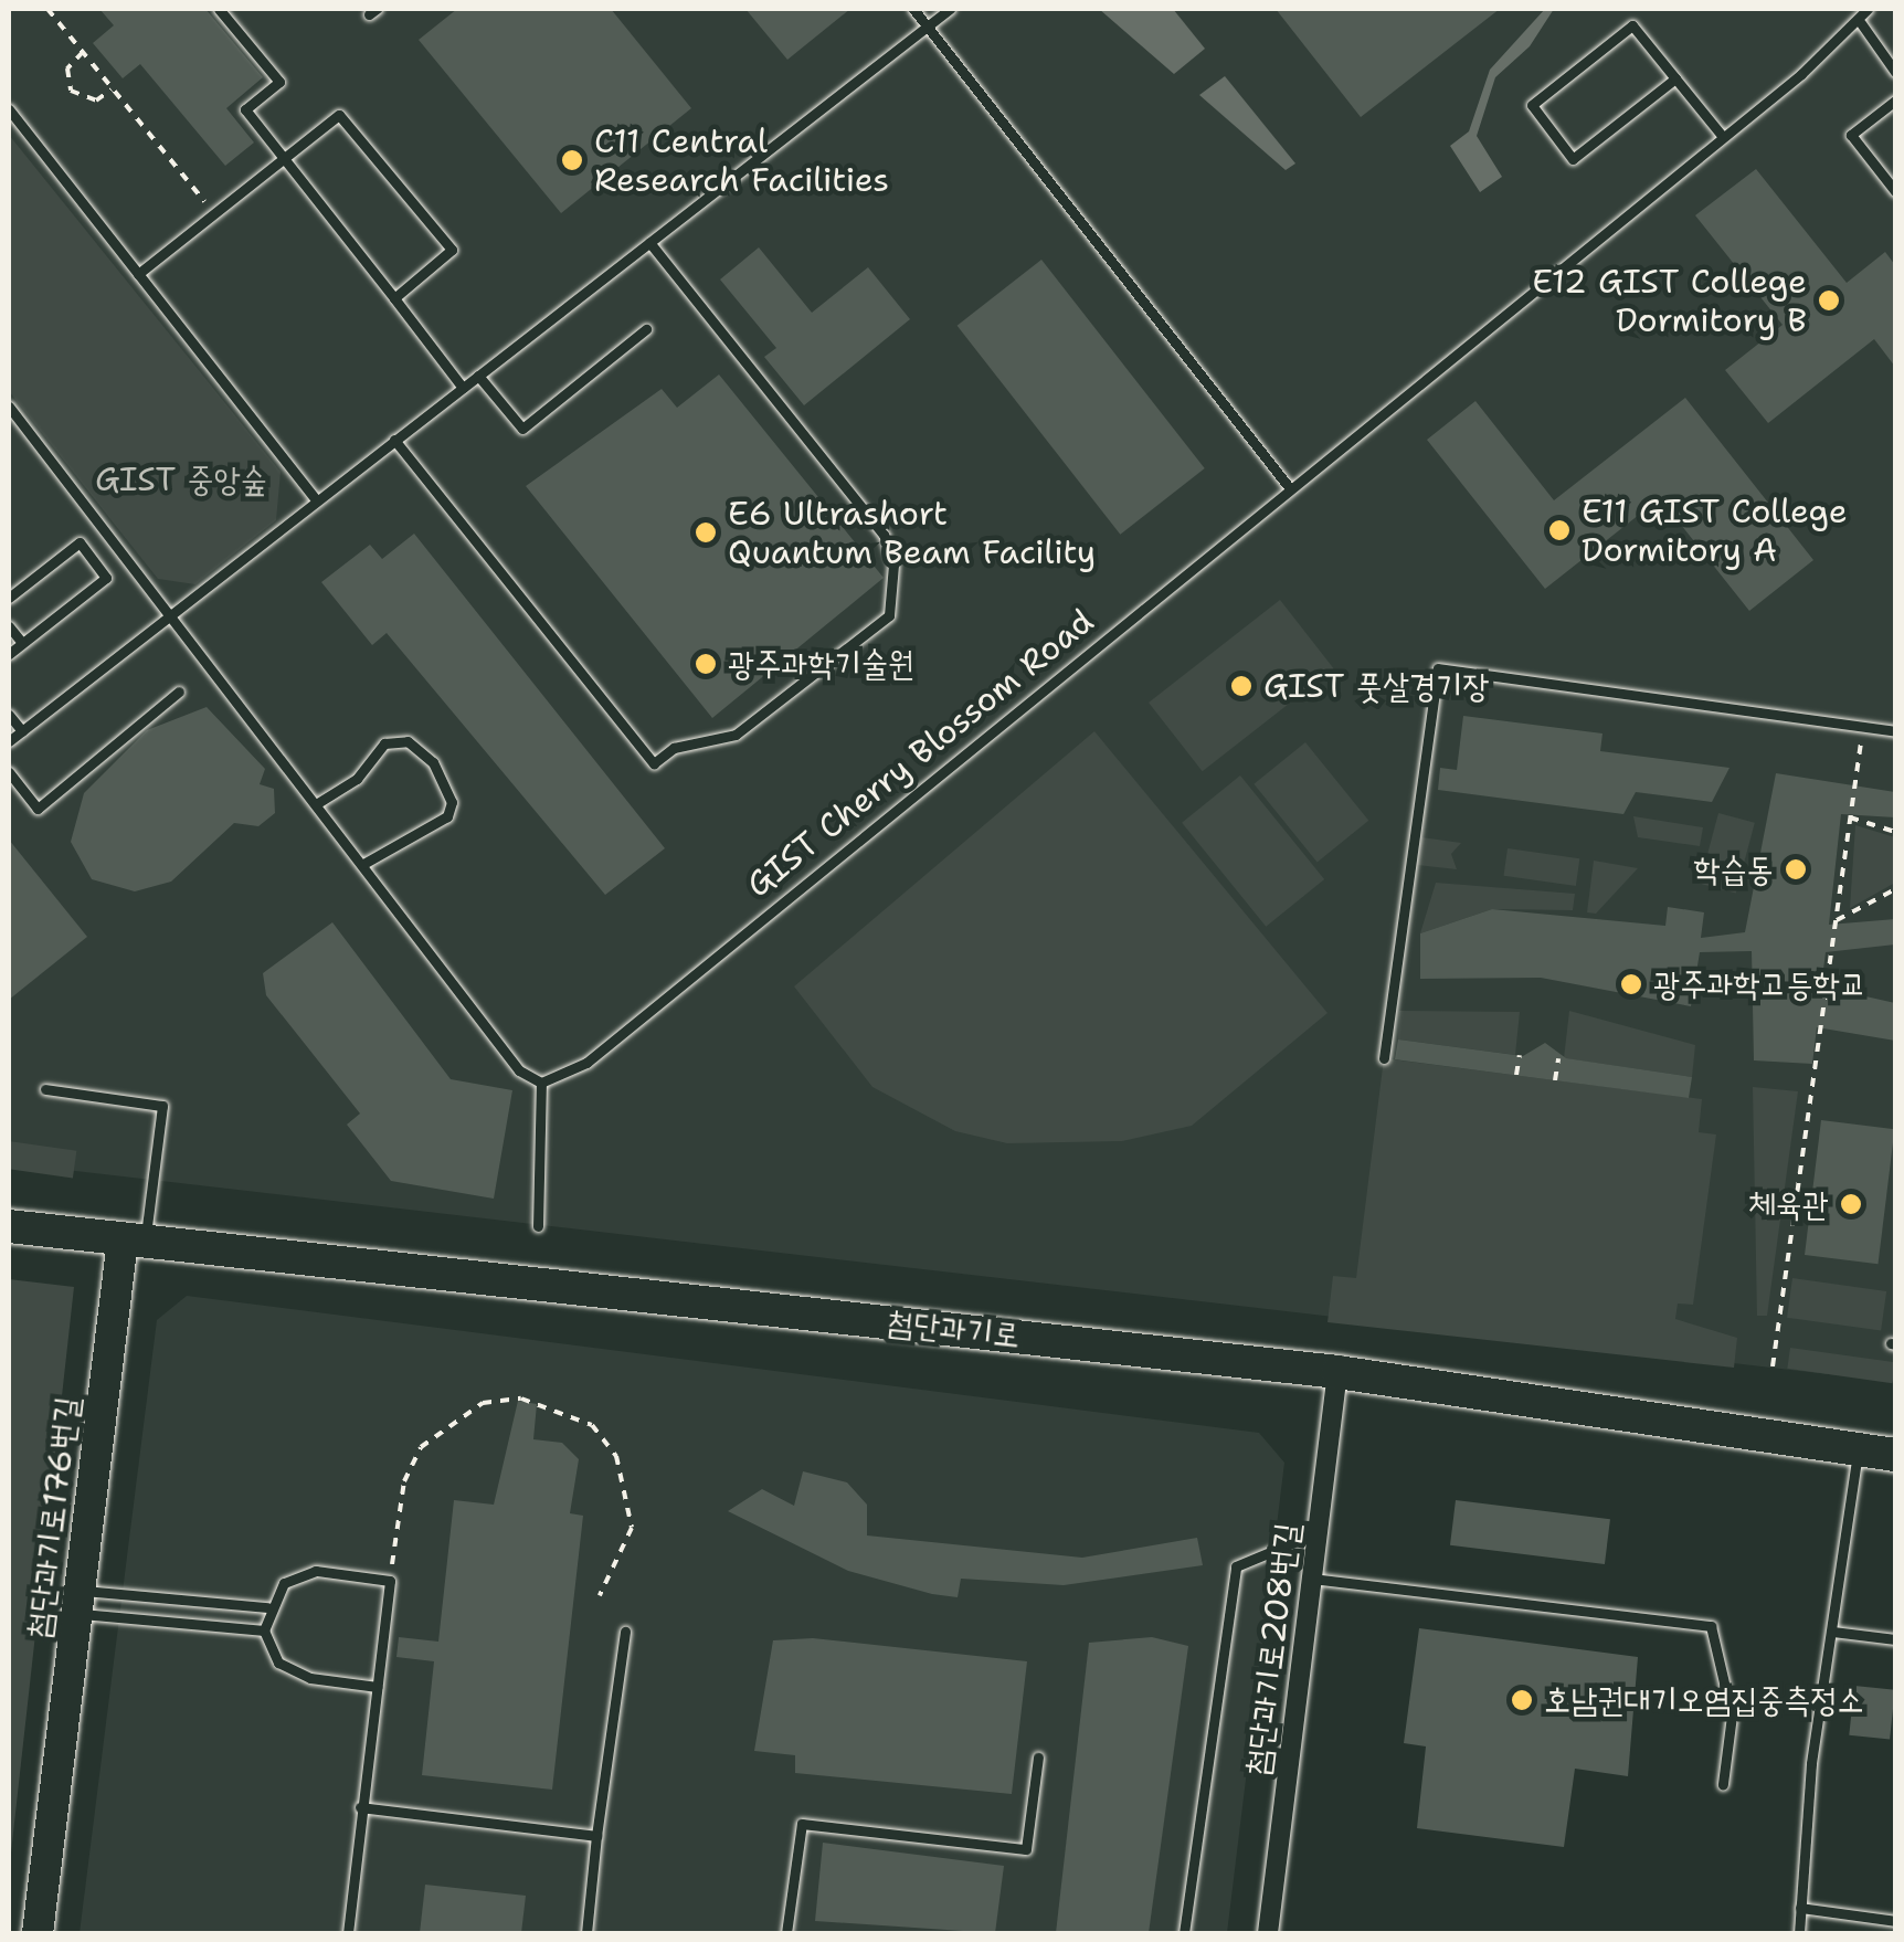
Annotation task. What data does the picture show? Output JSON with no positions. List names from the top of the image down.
{
  "streets": {
    "main road": ["첨단과기로"],
    "street": ["첨단과기로176번길", "첨단과기로208번길"],
    "lane": ["GIST Cherry Blossom Road"]
  },
  "crossings": [
    ["첨단과기로", "첨단과기로176번길"],
    ["첨단과기로", "첨단과기로208번길"]
  ],
  "parks": ["GIST 중앙숲"],
  "places": [
    "C11 Central Research Facilities",
    "E12 GIST College Dormitory B",
    "E11 GIST College Dormitory A",
    "E6 Ultrashort Quantum Beam Facility",
    "광주과학기술원",
    "GIST 풋살경기장",
    "학습동",
    "광주과학고등학교",
    "체육관",
    "호남권대기오염집중측정소"
  ]
}
